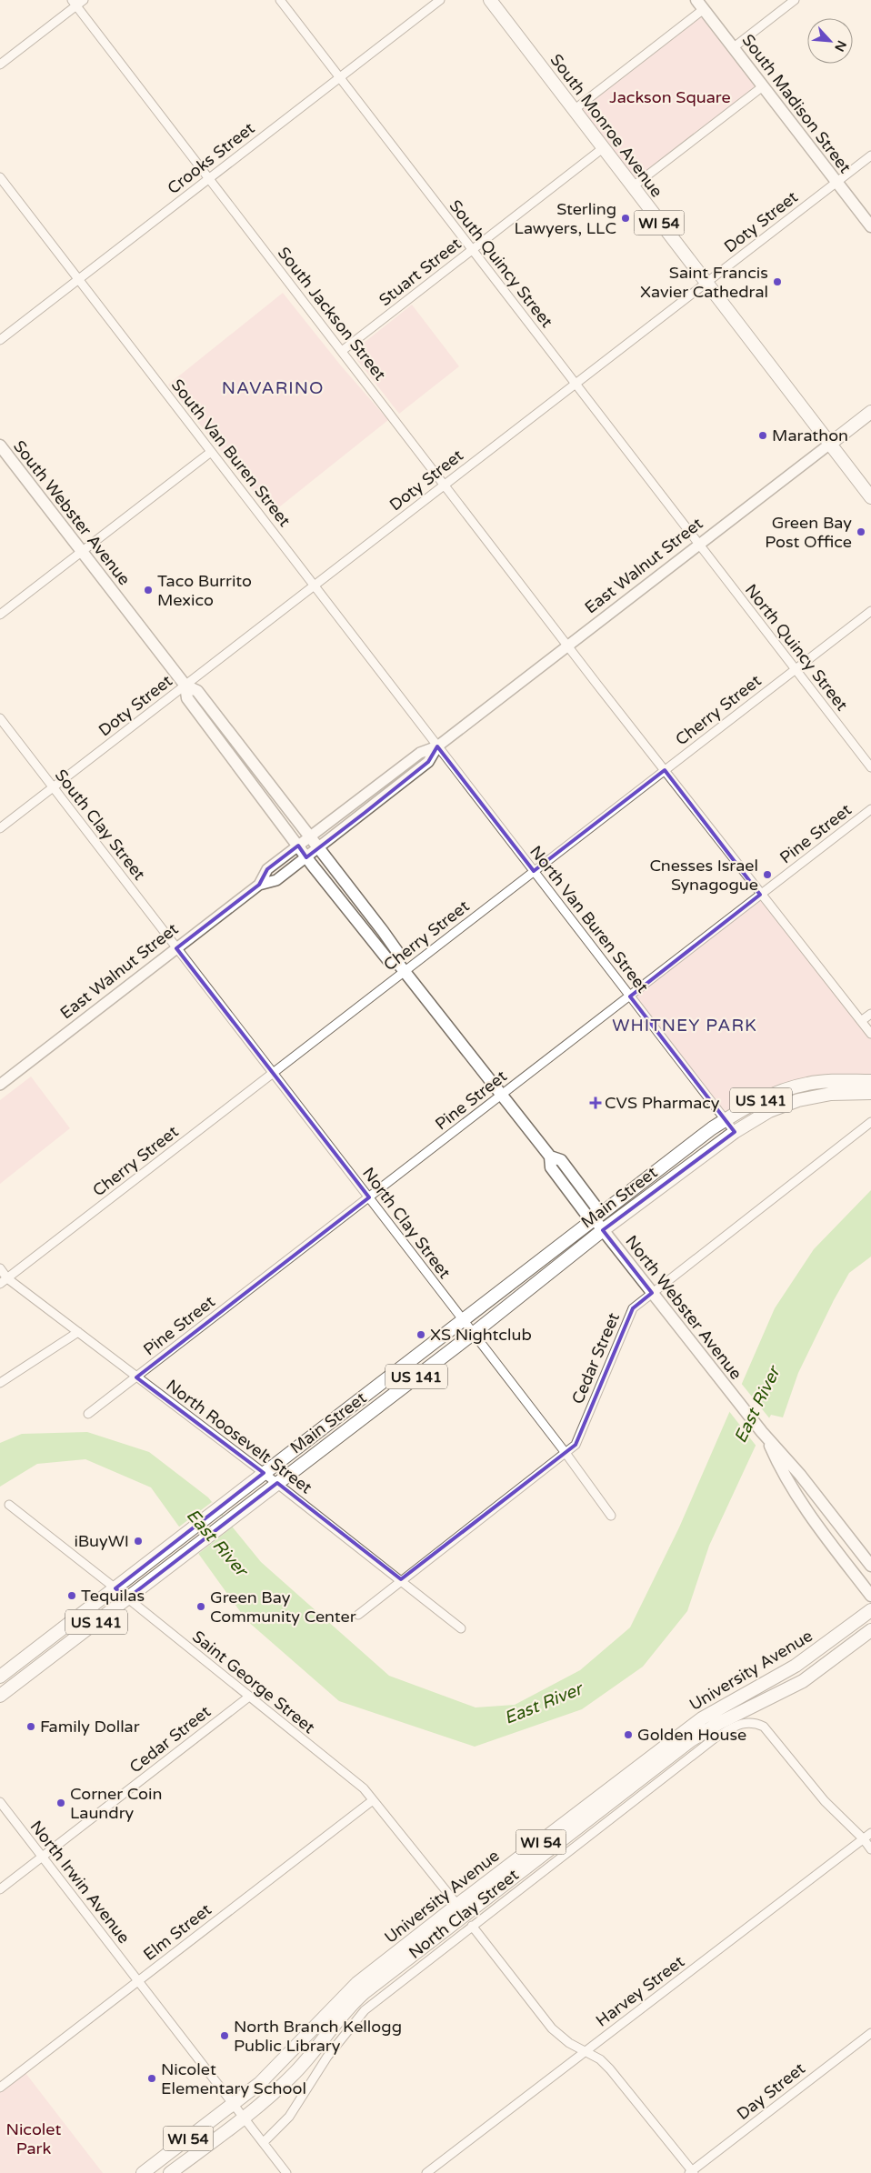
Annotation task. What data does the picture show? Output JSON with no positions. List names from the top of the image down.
{
  "streets": {
    "main road": [
      "South Madison Street",
      "South Monroe Avenue",
      "WI 54",
      "South Webster Avenue",
      "East Walnut Street",
      "US 141",
      "Main Street",
      "North Webster Avenue",
      "University Avenue"
    ],
    "street": [
      "Crooks Street",
      "Doty Street",
      "South Quincy Street",
      "Stuart Street",
      "South Jackson Street",
      "South Van Buren Street",
      "North Quincy Street",
      "Cherry Street",
      "South Clay Street",
      "Pine Street",
      "North Van Buren Street",
      "North Clay Street",
      "Cedar Street",
      "North Roosevelt Street",
      "Saint George Street",
      "North Irwin Avenue",
      "Elm Street",
      "Harvey Street",
      "Day Street"
    ]
  },
  "crossings": [
    ["South Madison Street", "Doty Street"],
    ["South Monroe Avenue", "Doty Street"],
    ["South Monroe Avenue", "Stuart Street"],
    ["South Monroe Avenue", "East Walnut Street"],
    ["Crooks Street", "South Quincy Street"],
    ["Crooks Street", "South Jackson Street"],
    ["Crooks Street", "South Van Buren Street"],
    ["Doty Street", "South Quincy Street"],
    ["Doty Street", "South Jackson Street"],
    ["Doty Street", "South Van Buren Street"],
    ["Doty Street", "South Webster Avenue"],
    ["Doty Street", "South Clay Street"],
    ["South Quincy Street", "Stuart Street"],
    ["South Quincy Street", "East Walnut Street"],
    ["South Quincy Street", "North Quincy Street"],
    ["Stuart Street", "South Jackson Street"],
    ["South Jackson Street", "East Walnut Street"],
    ["South Jackson Street", "Cherry Street"],
    ["South Jackson Street", "Pine Street"],
    ["South Van Buren Street", "East Walnut Street"],
    ["South Van Buren Street", "North Van Buren Street"],
    ["South Webster Avenue", "East Walnut Street"],
    ["South Webster Avenue", "North Webster Avenue"],
    ["East Walnut Street", "North Quincy Street"],
    ["East Walnut Street", "South Clay Street"],
    ["East Walnut Street", "North Van Buren Street"],
    ["East Walnut Street", "North Clay Street"],
    ["East Walnut Street", "North Webster Avenue"],
    ["North Quincy Street", "Cherry Street"],
    ["Cherry Street", "North Van Buren Street"],
    ["Cherry Street", "North Clay Street"],
    ["Cherry Street", "North Webster Avenue"],
    ["Cherry Street", "North Roosevelt Street"],
    ["South Clay Street", "North Clay Street"],
    ["Pine Street", "North Van Buren Street"],
    ["Pine Street", "North Clay Street"],
    ["Pine Street", "North Webster Avenue"],
    ["Pine Street", "North Roosevelt Street"],
    ["North Van Buren Street", "Main Street"],
    ["Main Street", "North Clay Street"],
    ["Main Street", "North Webster Avenue"],
    ["Main Street", "North Roosevelt Street"],
    ["Main Street", "Saint George Street"],
    ["North Clay Street", "Cedar Street"],
    ["North Clay Street", "North Irwin Avenue"],
    ["North Clay Street", "Harvey Street"],
    ["North Webster Avenue", "Cedar Street"],
    ["Cedar Street", "North Roosevelt Street"],
    ["Cedar Street", "Saint George Street"],
    ["Cedar Street", "North Irwin Avenue"],
    ["University Avenue", "Saint George Street"],
    ["University Avenue", "North Irwin Avenue"],
    ["Saint George Street", "Elm Street"],
    ["North Irwin Avenue", "Elm Street"]
  ],
  "districts": ["NAVARINO", "WHITNEY PARK"],
  "water": ["East River"],
  "parks": ["Jackson Square", "Nicolet Park"],
  "places": {
    "other": [
      "Sterling Lawyers, LLC",
      "Saint Francis Xavier Cathedral",
      "Marathon",
      "Green Bay Post Office",
      "Taco Burrito Mexico",
      "Cnesses Israel Synagogue",
      "XS Nightclub",
      "iBuyWI",
      "Tequilas",
      "Green Bay Community Center",
      "Family Dollar",
      "Golden House",
      "Corner Coin Laundry",
      "North Branch Kellogg Public Library",
      "Nicolet Elementary School"
    ],
    "health": ["CVS Pharmacy"]
  },
  "north": "bottom right"
}
